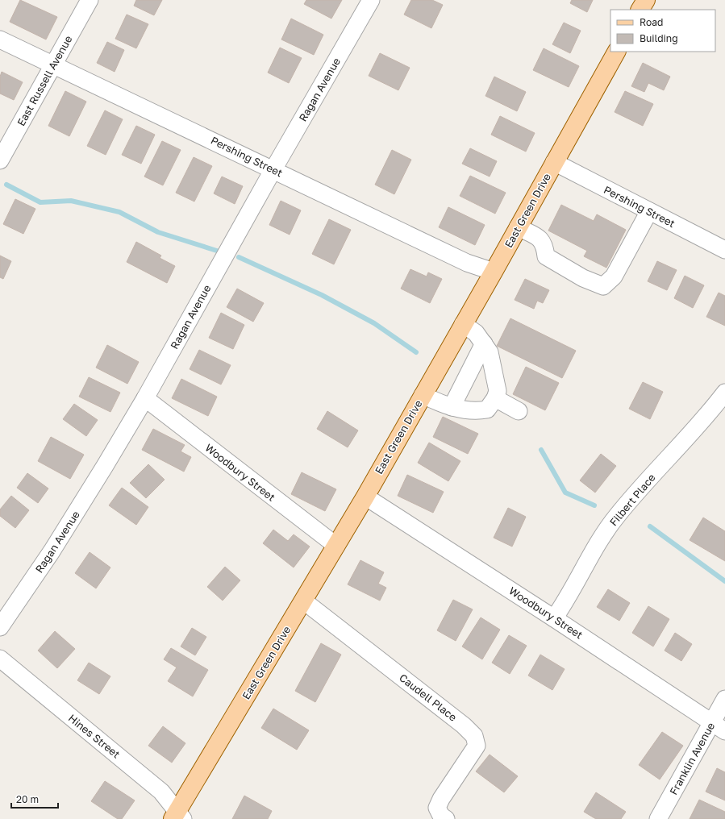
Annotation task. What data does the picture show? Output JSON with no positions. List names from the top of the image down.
{
  "streets": {
    "main road": ["East Green Drive"],
    "street": [
      "East Russell Avenue",
      "Ragan Avenue",
      "Pershing Street",
      "Woodbury Street",
      "Filbert Place",
      "Caudell Place",
      "Hines Street",
      "Franklin Avenue"
    ]
  },
  "crossings": [
    ["East Russell Avenue", "Pershing Street"],
    ["Ragan Avenue", "Pershing Street"],
    ["Ragan Avenue", "Woodbury Street"],
    ["Pershing Street", "East Green Drive"],
    ["East Green Drive", "Woodbury Street"],
    ["East Green Drive", "Caudell Place"],
    ["East Green Drive", "Hines Street"],
    ["Woodbury Street", "Filbert Place"],
    ["Woodbury Street", "Franklin Avenue"]
  ],
  "legend": ["Road", "Building"],
  "scale_bar": "20 m"
}
